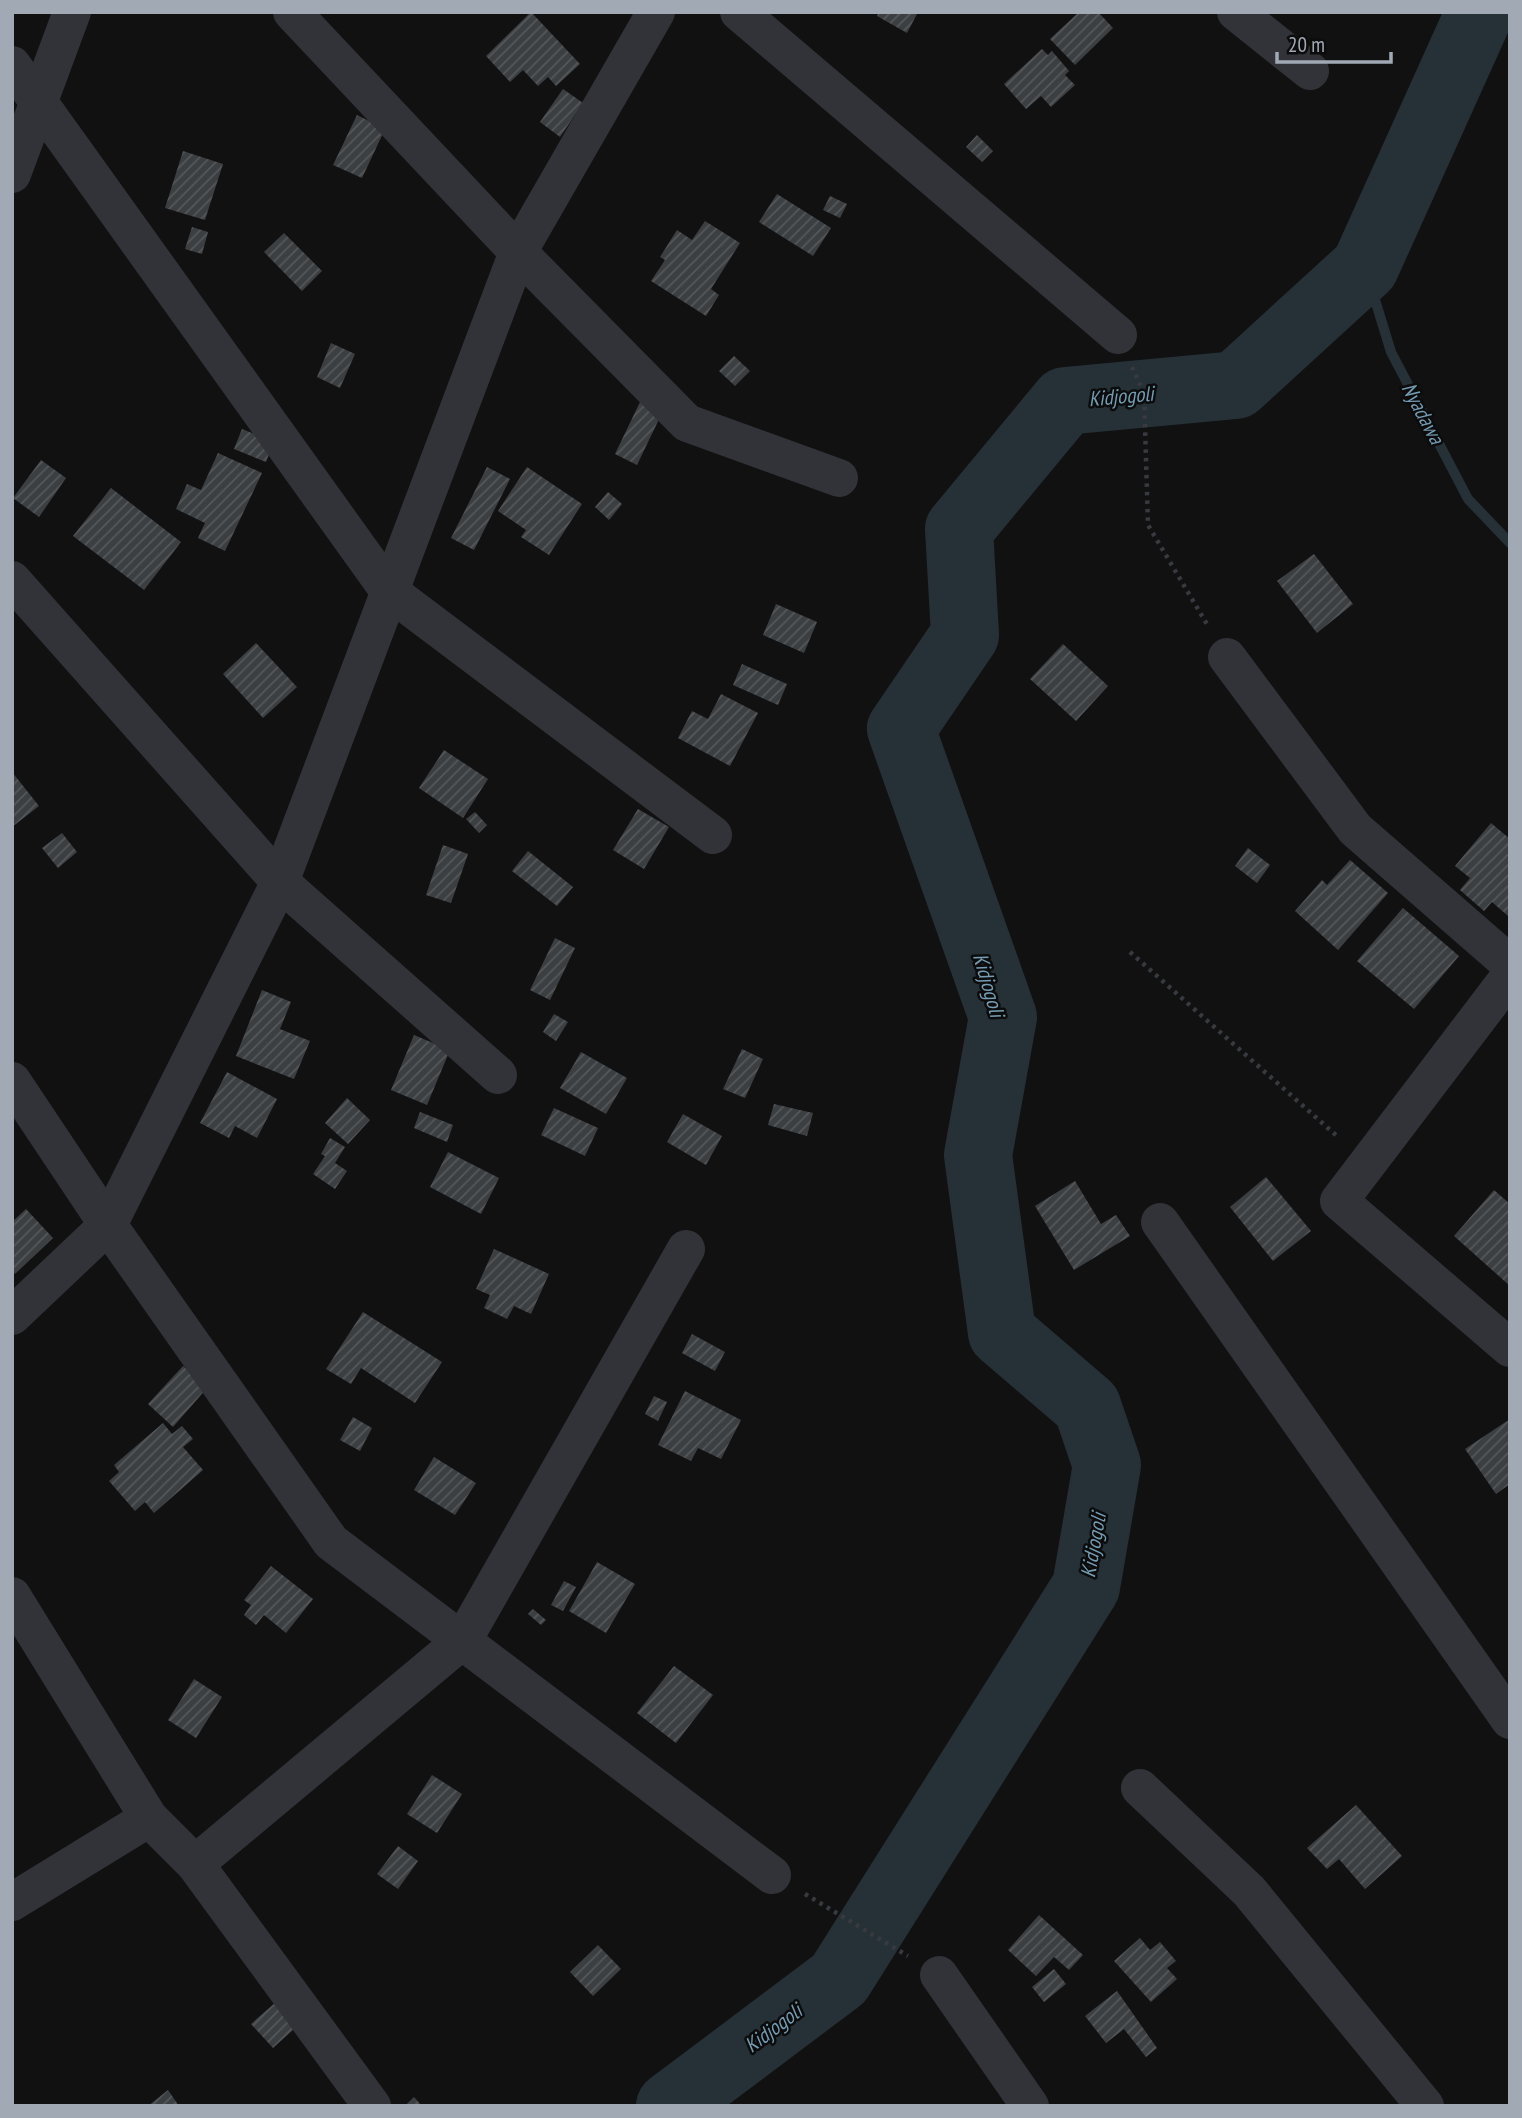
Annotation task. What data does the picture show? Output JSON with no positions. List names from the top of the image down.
{
  "water": ["Kidjogoli", "Nyadawa"],
  "scale_bar": "20 m"
}
